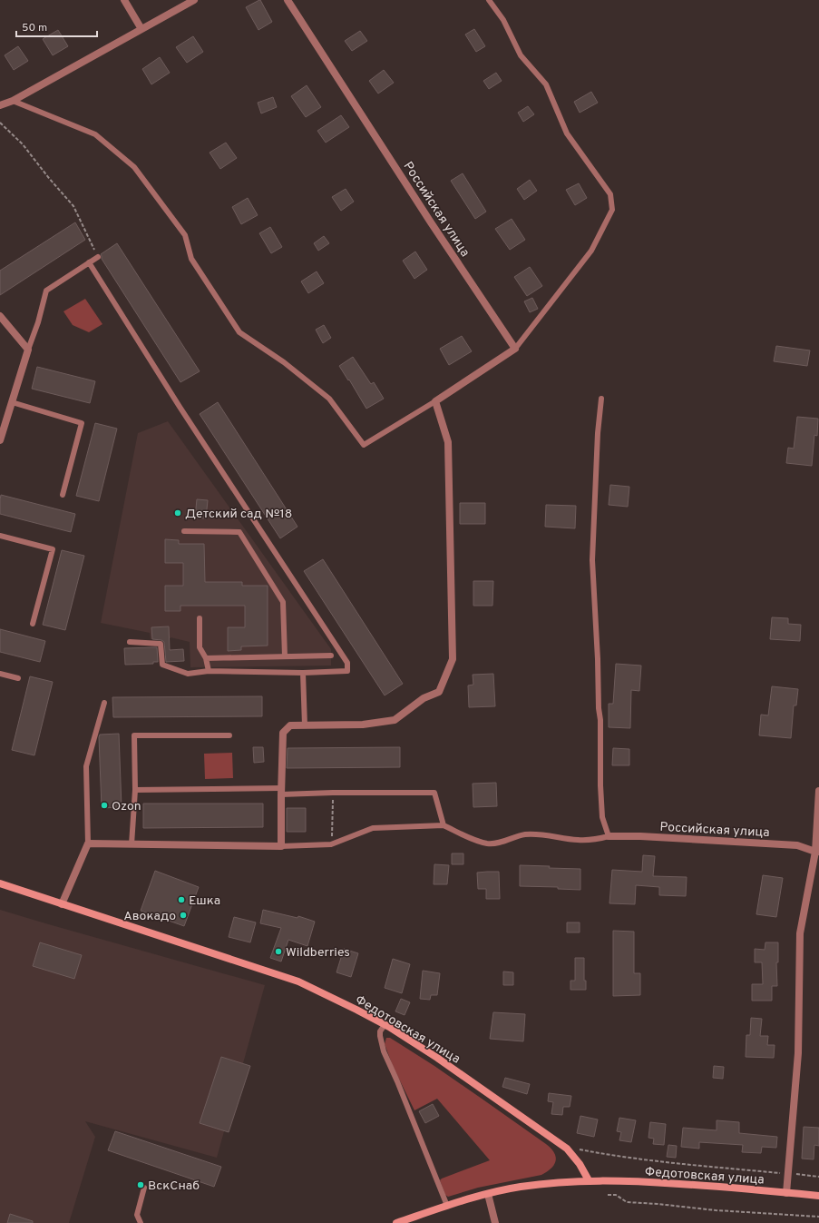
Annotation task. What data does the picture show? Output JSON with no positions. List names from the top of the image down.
{
  "streets": {
    "street": ["Российская улица", "Федотовская улица"]
  },
  "places": [
    "Детский сад №18",
    "Ozon",
    "Ешка",
    "Авокадо",
    "Wildberries",
    "ВскСнаб"
  ],
  "scale_bar": "50 m"
}
